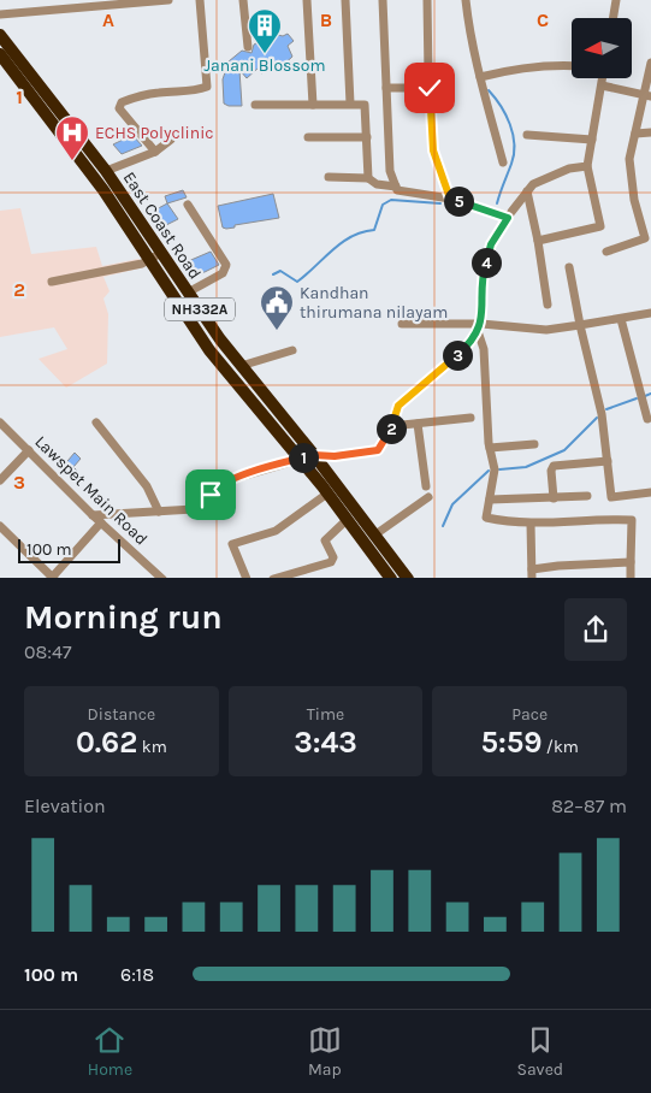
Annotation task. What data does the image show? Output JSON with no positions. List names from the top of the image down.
{
  "streets": {
    "highway": ["East Coast Road", "NH332A"],
    "street": ["Lawspet Main Road"]
  },
  "places": {
    "building": ["Janani Blossom"],
    "hospital": ["ECHS Polyclinic"],
    "public building": ["Kandhan thirumana nilayam"]
  },
  "scale_bar": "100 m",
  "north": "left",
  "page": {
    "pins": [
      "5",
      "4",
      "3",
      "2",
      "1"
    ],
    "scale": "100 m",
    "heading": ["Morning run", "08:47"],
    "stats": [
      ["Distance", "0.62 km"],
      ["Time", "3:43"],
      ["Pace", "5:59 /km"]
    ],
    "chart": ["Elevation", "82–87 m"],
    "list": [
      {
        "name": "100 m",
        "note": "6:18"
      }
    ],
    "tabs": ["Home", "Map", "Saved"]
  },
  "grid": {
    "columns": ["A", "B", "C"],
    "rows": ["1", "2", "3"]
  }
}
